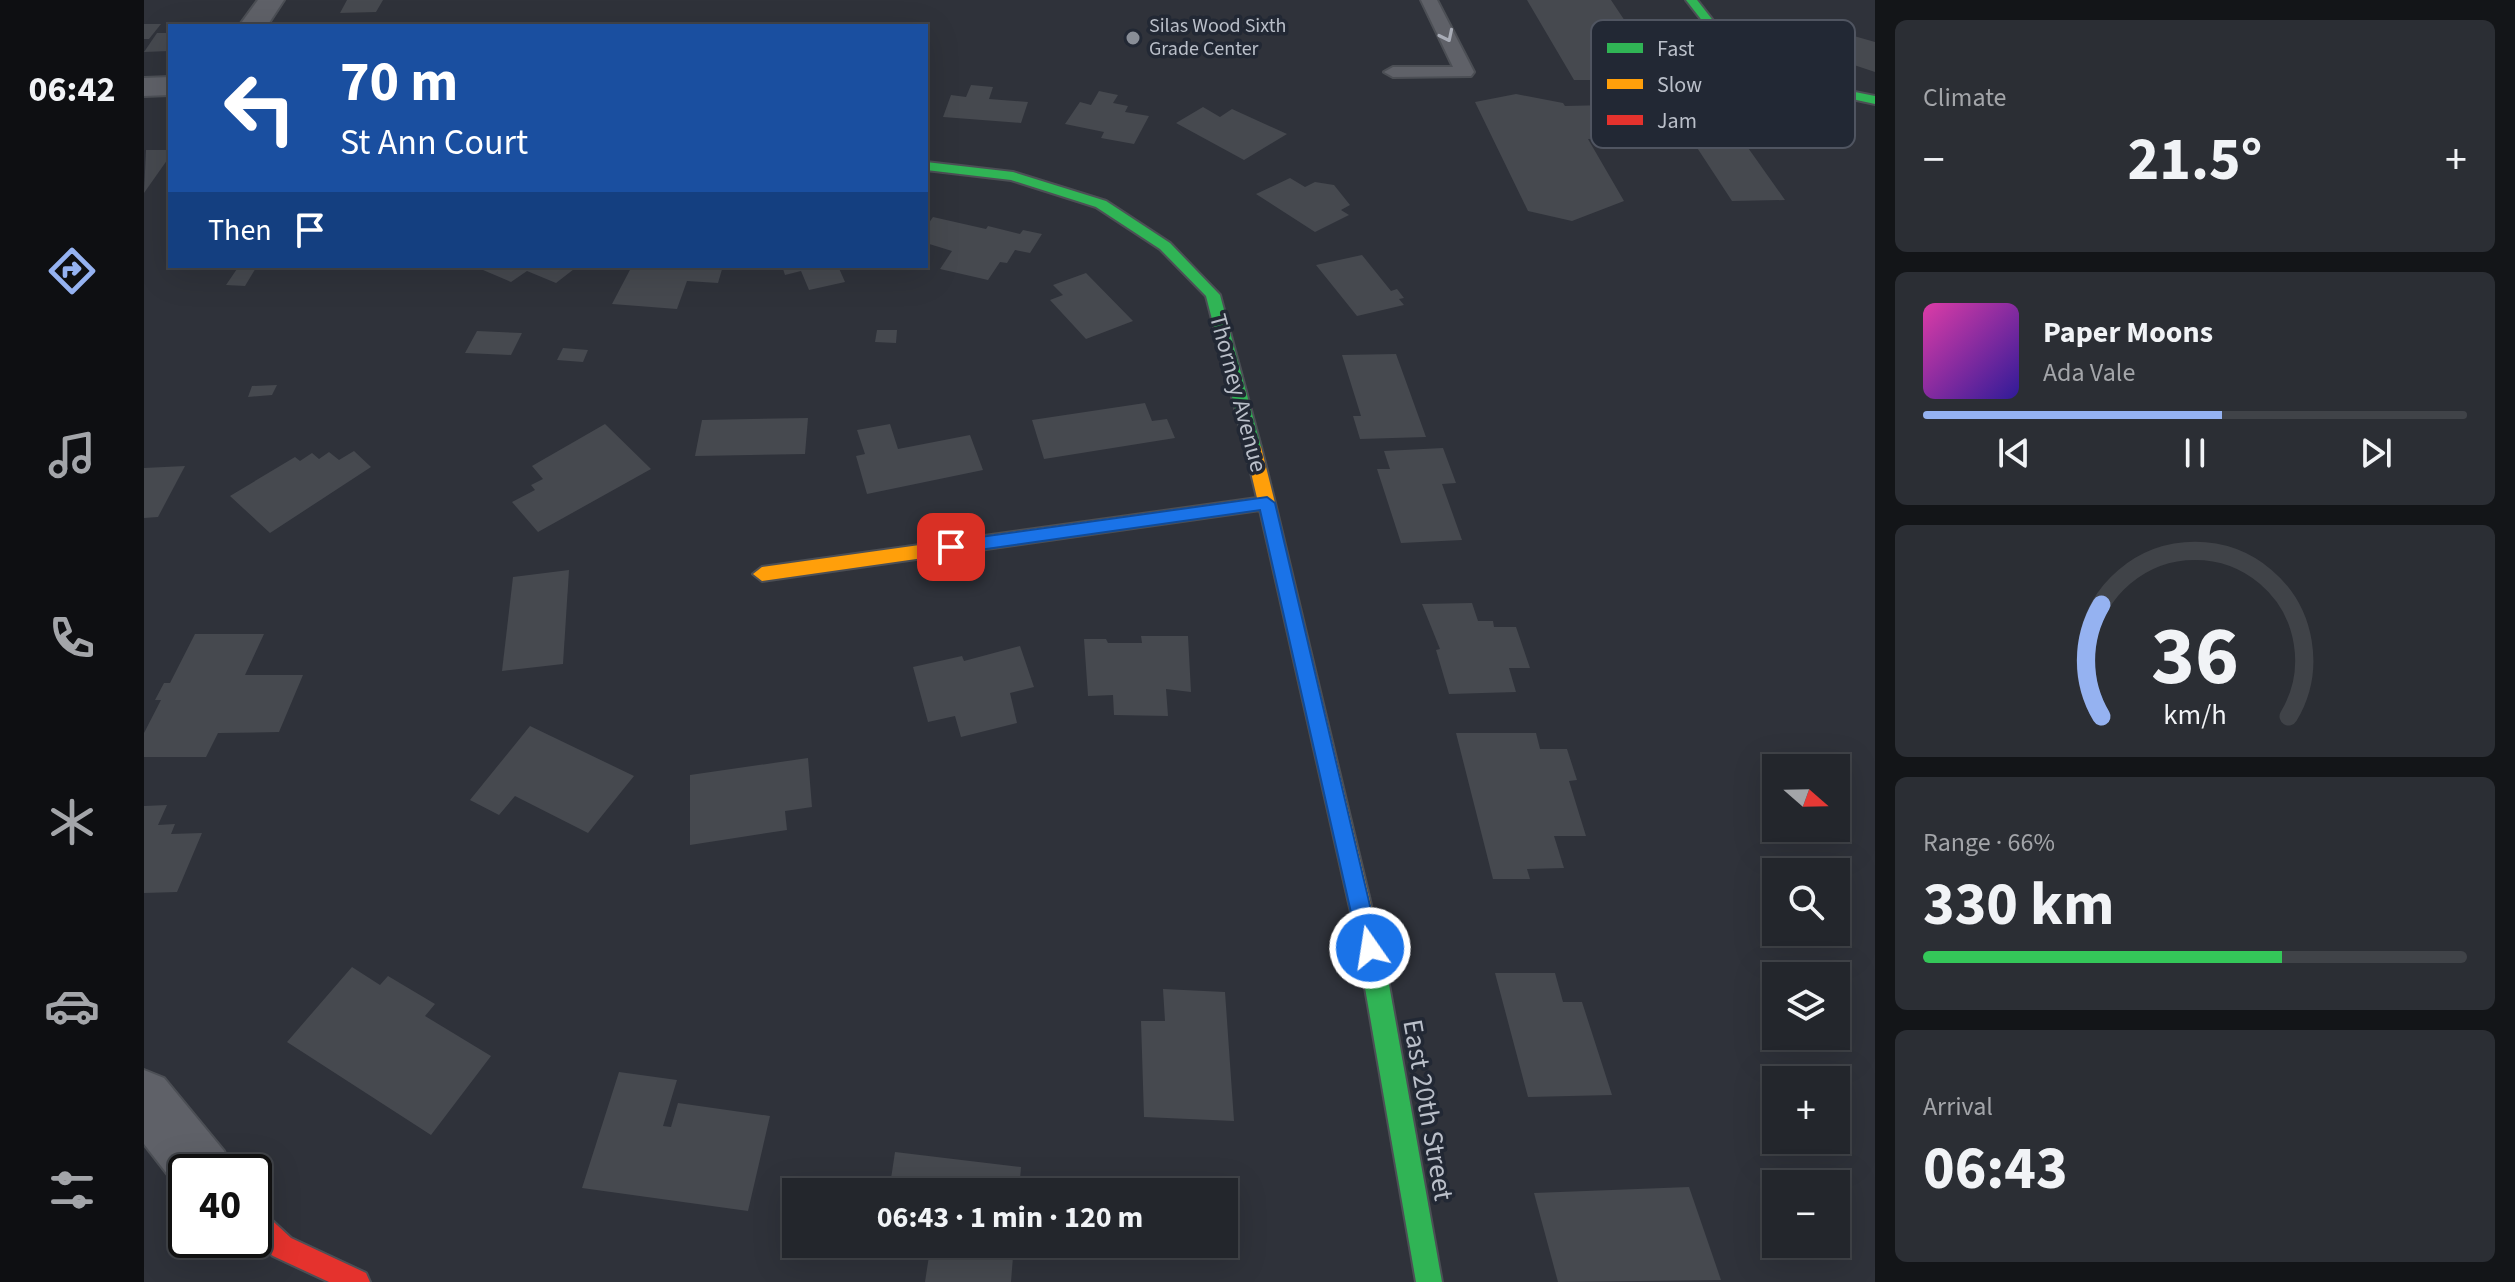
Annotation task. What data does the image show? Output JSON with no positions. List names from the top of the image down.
{
  "streets": {
    "street": ["Thorney Avenue", "East 20th Street"]
  },
  "crossings": [
    ["Thorney Avenue", "East 20th Street"]
  ],
  "places": ["Silas Wood Sixth Grade Center"],
  "legend": ["Fast", "Slow", "Jam"],
  "north": "right",
  "page": {
    "tabs": "06:42",
    "tile": [
      "Climate",
      ["Range · 66%", "330 km"],
      ["Arrival", "06:43"]
    ],
    "turn": ["70 m", "St Ann Court"],
    "heat": ["−", "21.5°", "+"],
    "then": "Then",
    "song": ["Paper Moons", "Ada Vale"],
    "map_buttons": ["+", "−"],
    "limit": "40",
    "trip": "06:43 · 1 min · 120 m",
    "gauge": ["36", "km/h"]
  }
}
